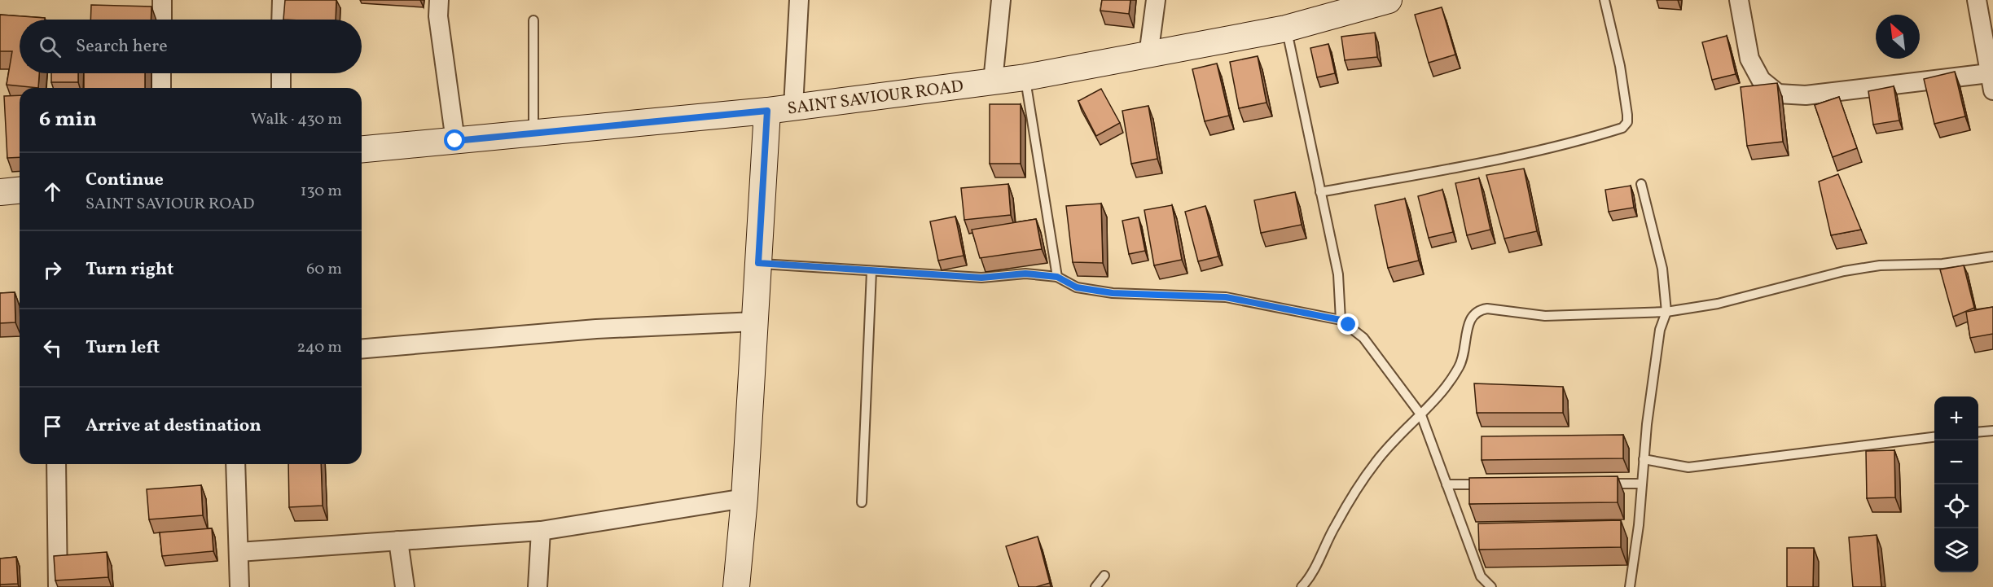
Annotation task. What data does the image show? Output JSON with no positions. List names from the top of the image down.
{
  "streets": {
    "street": ["SAINT SAVIOUR ROAD"]
  },
  "north": "top left",
  "page": {
    "search": "Search here",
    "heading": ["6 min", "Walk · 430 m"],
    "list": [
      ["Continue", "SAINT SAVIOUR ROAD", "130 m"],
      ["Turn right", "60 m"],
      ["Turn left", "240 m"],
      "Arrive at destination"
    ],
    "map_buttons": ["+", "−"]
  }
}
